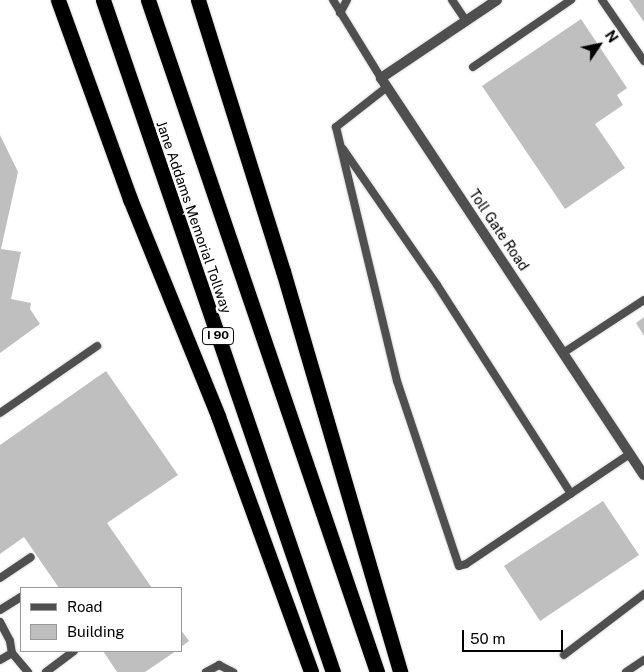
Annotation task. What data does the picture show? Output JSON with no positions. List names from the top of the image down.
{
  "streets": {
    "highway": ["Jane Addams Memorial Tollway", "I 90"],
    "street": ["Toll Gate Road"]
  },
  "legend": ["Road", "Building"],
  "scale_bar": "50 m",
  "north": "top right"
}
